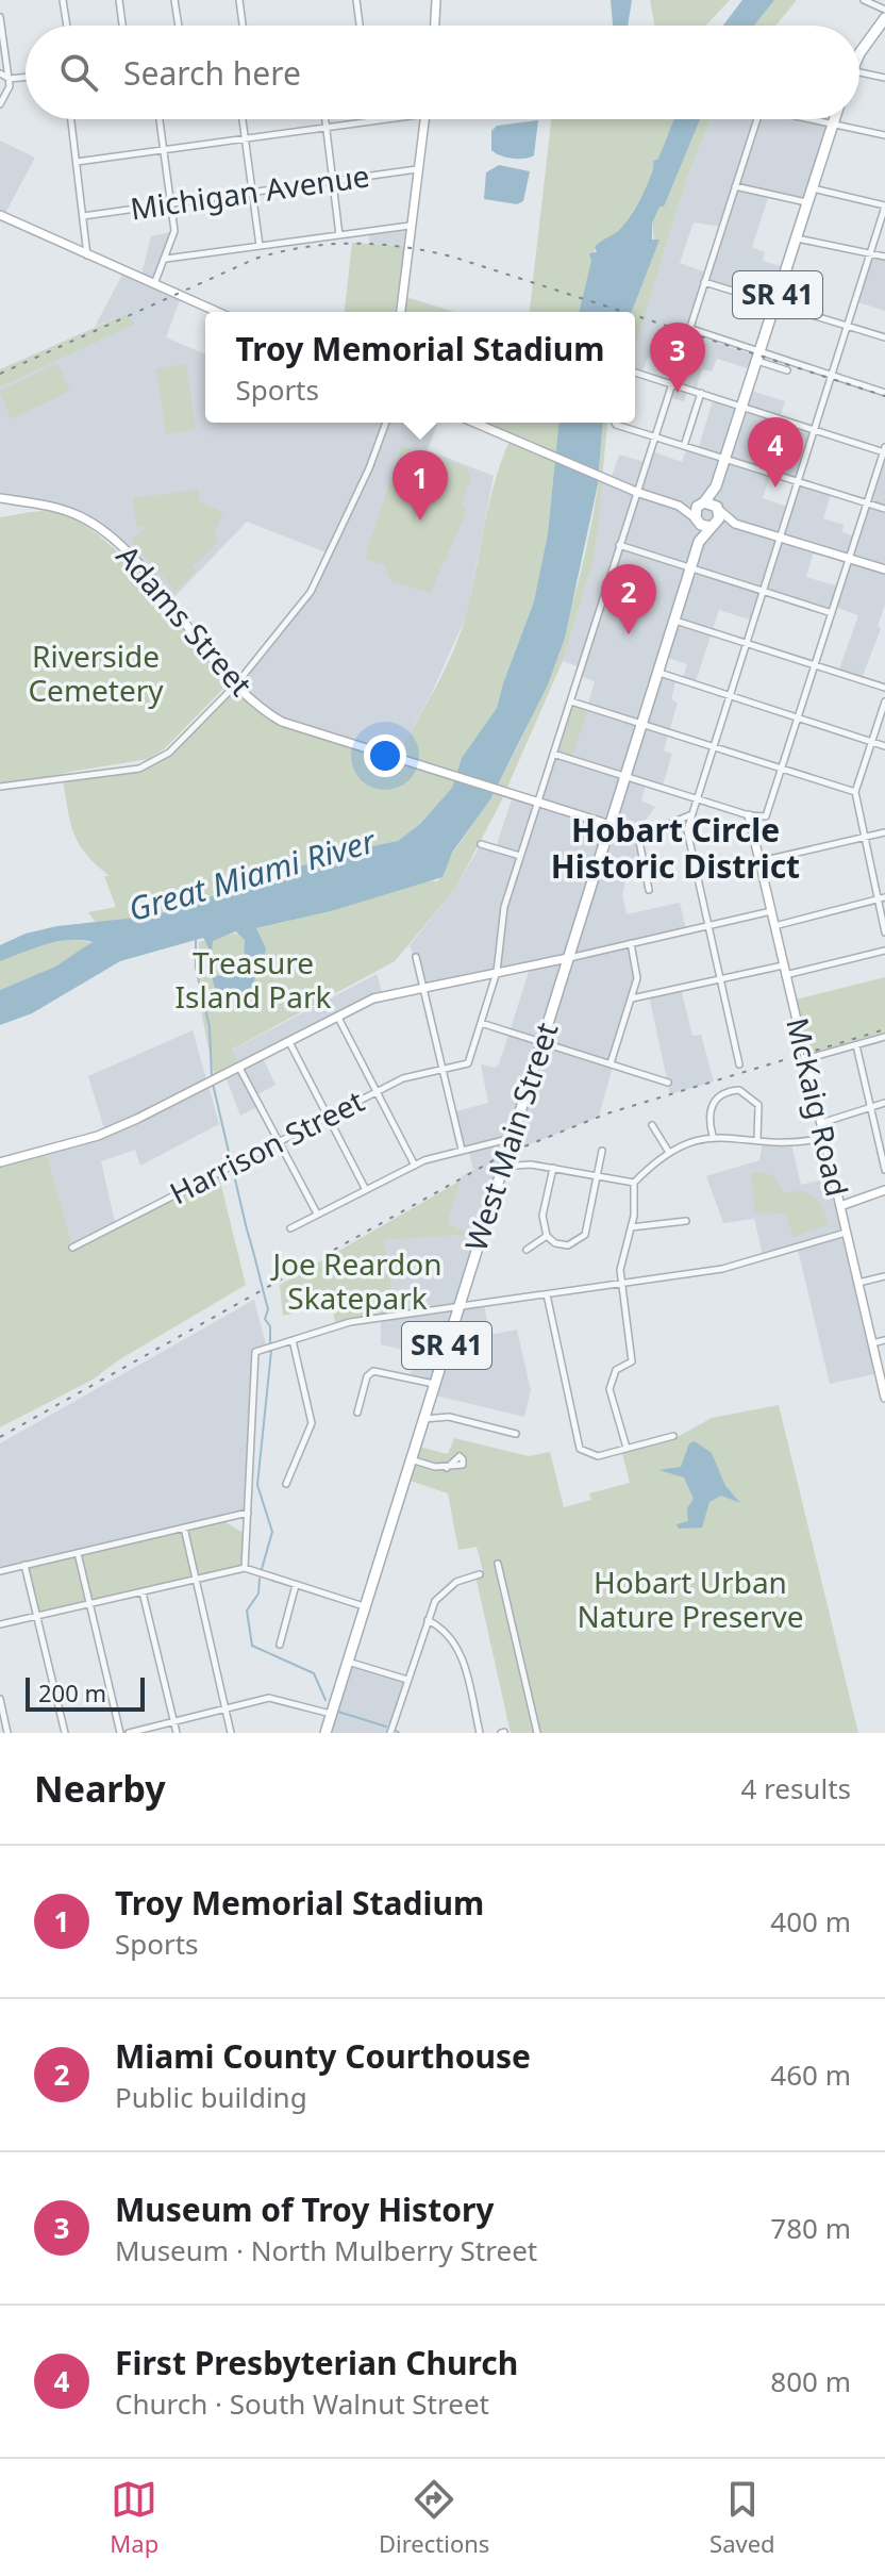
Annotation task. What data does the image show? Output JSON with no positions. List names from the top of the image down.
{
  "streets": {
    "main road": ["SR 41", "West Main Street"],
    "street": [
      "Michigan Avenue",
      "Adams Street",
      "McKaig Road",
      "Harrison Street"
    ]
  },
  "crossings": [
    ["Adams Street", "West Main Street"]
  ],
  "districts": ["Hobart Circle Historic District"],
  "water": ["Great Miami River"],
  "parks": [
    "Riverside Cemetery",
    "Treasure Island Park",
    "Joe Reardon Skatepark",
    "Hobart Urban Nature Preserve"
  ],
  "scale_bar": "200 m",
  "page": {
    "search": "Search here",
    "popup": ["Troy Memorial Stadium", "Sports"],
    "pins": [
      "3",
      "4",
      "1",
      "2"
    ],
    "scale": "200 m",
    "heading": ["Nearby", "4 results"],
    "list": [
      {
        "mark": "1",
        "name": "Troy Memorial Stadium",
        "note": "Sports",
        "value": "400 m"
      },
      {
        "mark": "2",
        "name": "Miami County Courthouse",
        "note": "Public building",
        "value": "460 m"
      },
      {
        "mark": "3",
        "name": "Museum of Troy History",
        "note": "Museum · North Mulberry Street",
        "value": "780 m"
      },
      {
        "mark": "4",
        "name": "First Presbyterian Church",
        "note": "Church · South Walnut Street",
        "value": "800 m"
      }
    ],
    "nav": ["Map", "Directions", "Saved"]
  }
}
